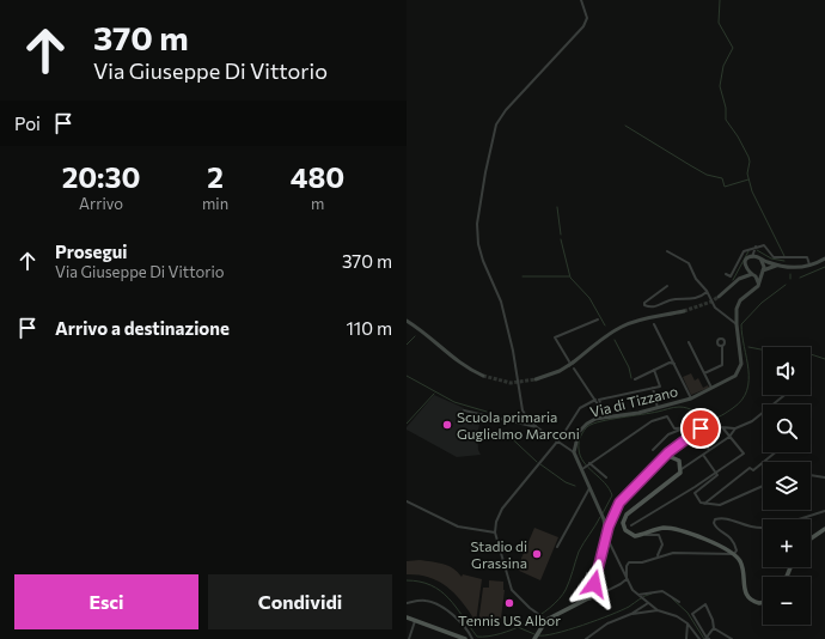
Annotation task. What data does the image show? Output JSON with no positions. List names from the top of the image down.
{
  "streets": {
    "main road": ["Via di Tizzano"]
  },
  "places": ["Scuola primaria Guglielmo Marconi", "Stadio di Grassina", "Tennis US Albor"],
  "page": {
    "turn": ["370 m", "Via Giuseppe Di Vittorio"],
    "then": "Poi",
    "eta": [
      "20:30",
      "Arrivo",
      "2",
      "min",
      "480",
      "m"
    ],
    "list": [
      {
        "name": "Prosegui",
        "note": "Via Giuseppe Di Vittorio",
        "value": "370 m"
      },
      {
        "name": "Arrivo a destinazione",
        "value": "110 m"
      }
    ],
    "map_buttons": ["+", "−"],
    "buttons": ["Esci", "Condividi"]
  }
}
